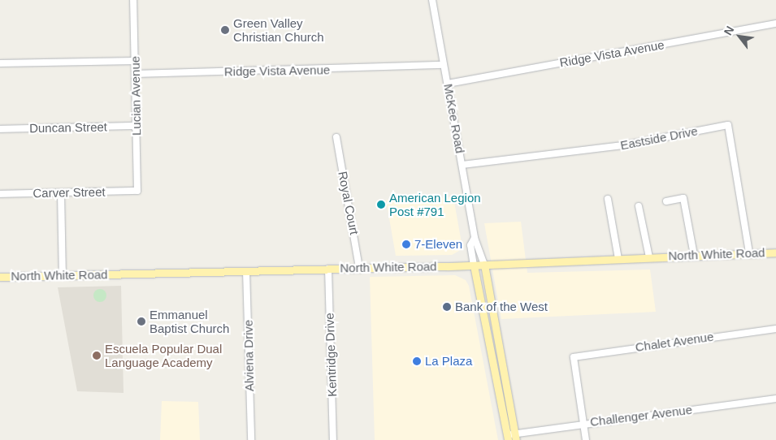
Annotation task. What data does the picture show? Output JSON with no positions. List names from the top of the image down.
{
  "streets": {
    "main road": ["McKee Road", "North White Road"],
    "street": [
      "Ridge Vista Avenue",
      "Lucian Avenue",
      "Duncan Street",
      "Eastside Drive",
      "Carver Street",
      "Royal Court",
      "Chalet Avenue",
      "Kentridge Drive",
      "Alviena Drive",
      "Challenger Avenue"
    ]
  },
  "crossings": [
    ["Ridge Vista Avenue", "Lucian Avenue"],
    ["Ridge Vista Avenue", "McKee Road"],
    ["Lucian Avenue", "Duncan Street"],
    ["Lucian Avenue", "Carver Street"],
    ["McKee Road", "Eastside Drive"],
    ["McKee Road", "North White Road"],
    ["McKee Road", "Challenger Avenue"],
    ["Eastside Drive", "North White Road"],
    ["Royal Court", "North White Road"],
    ["North White Road", "Kentridge Drive"],
    ["North White Road", "Alviena Drive"],
    ["Chalet Avenue", "Challenger Avenue"]
  ],
  "places": [
    "Green Valley Christian Church",
    "American Legion Post #791",
    "7-Eleven",
    "Bank of the West",
    "Emmanuel Baptist Church",
    "Escuela Popular Dual Language Academy",
    "La Plaza"
  ],
  "north": "top left"
}
